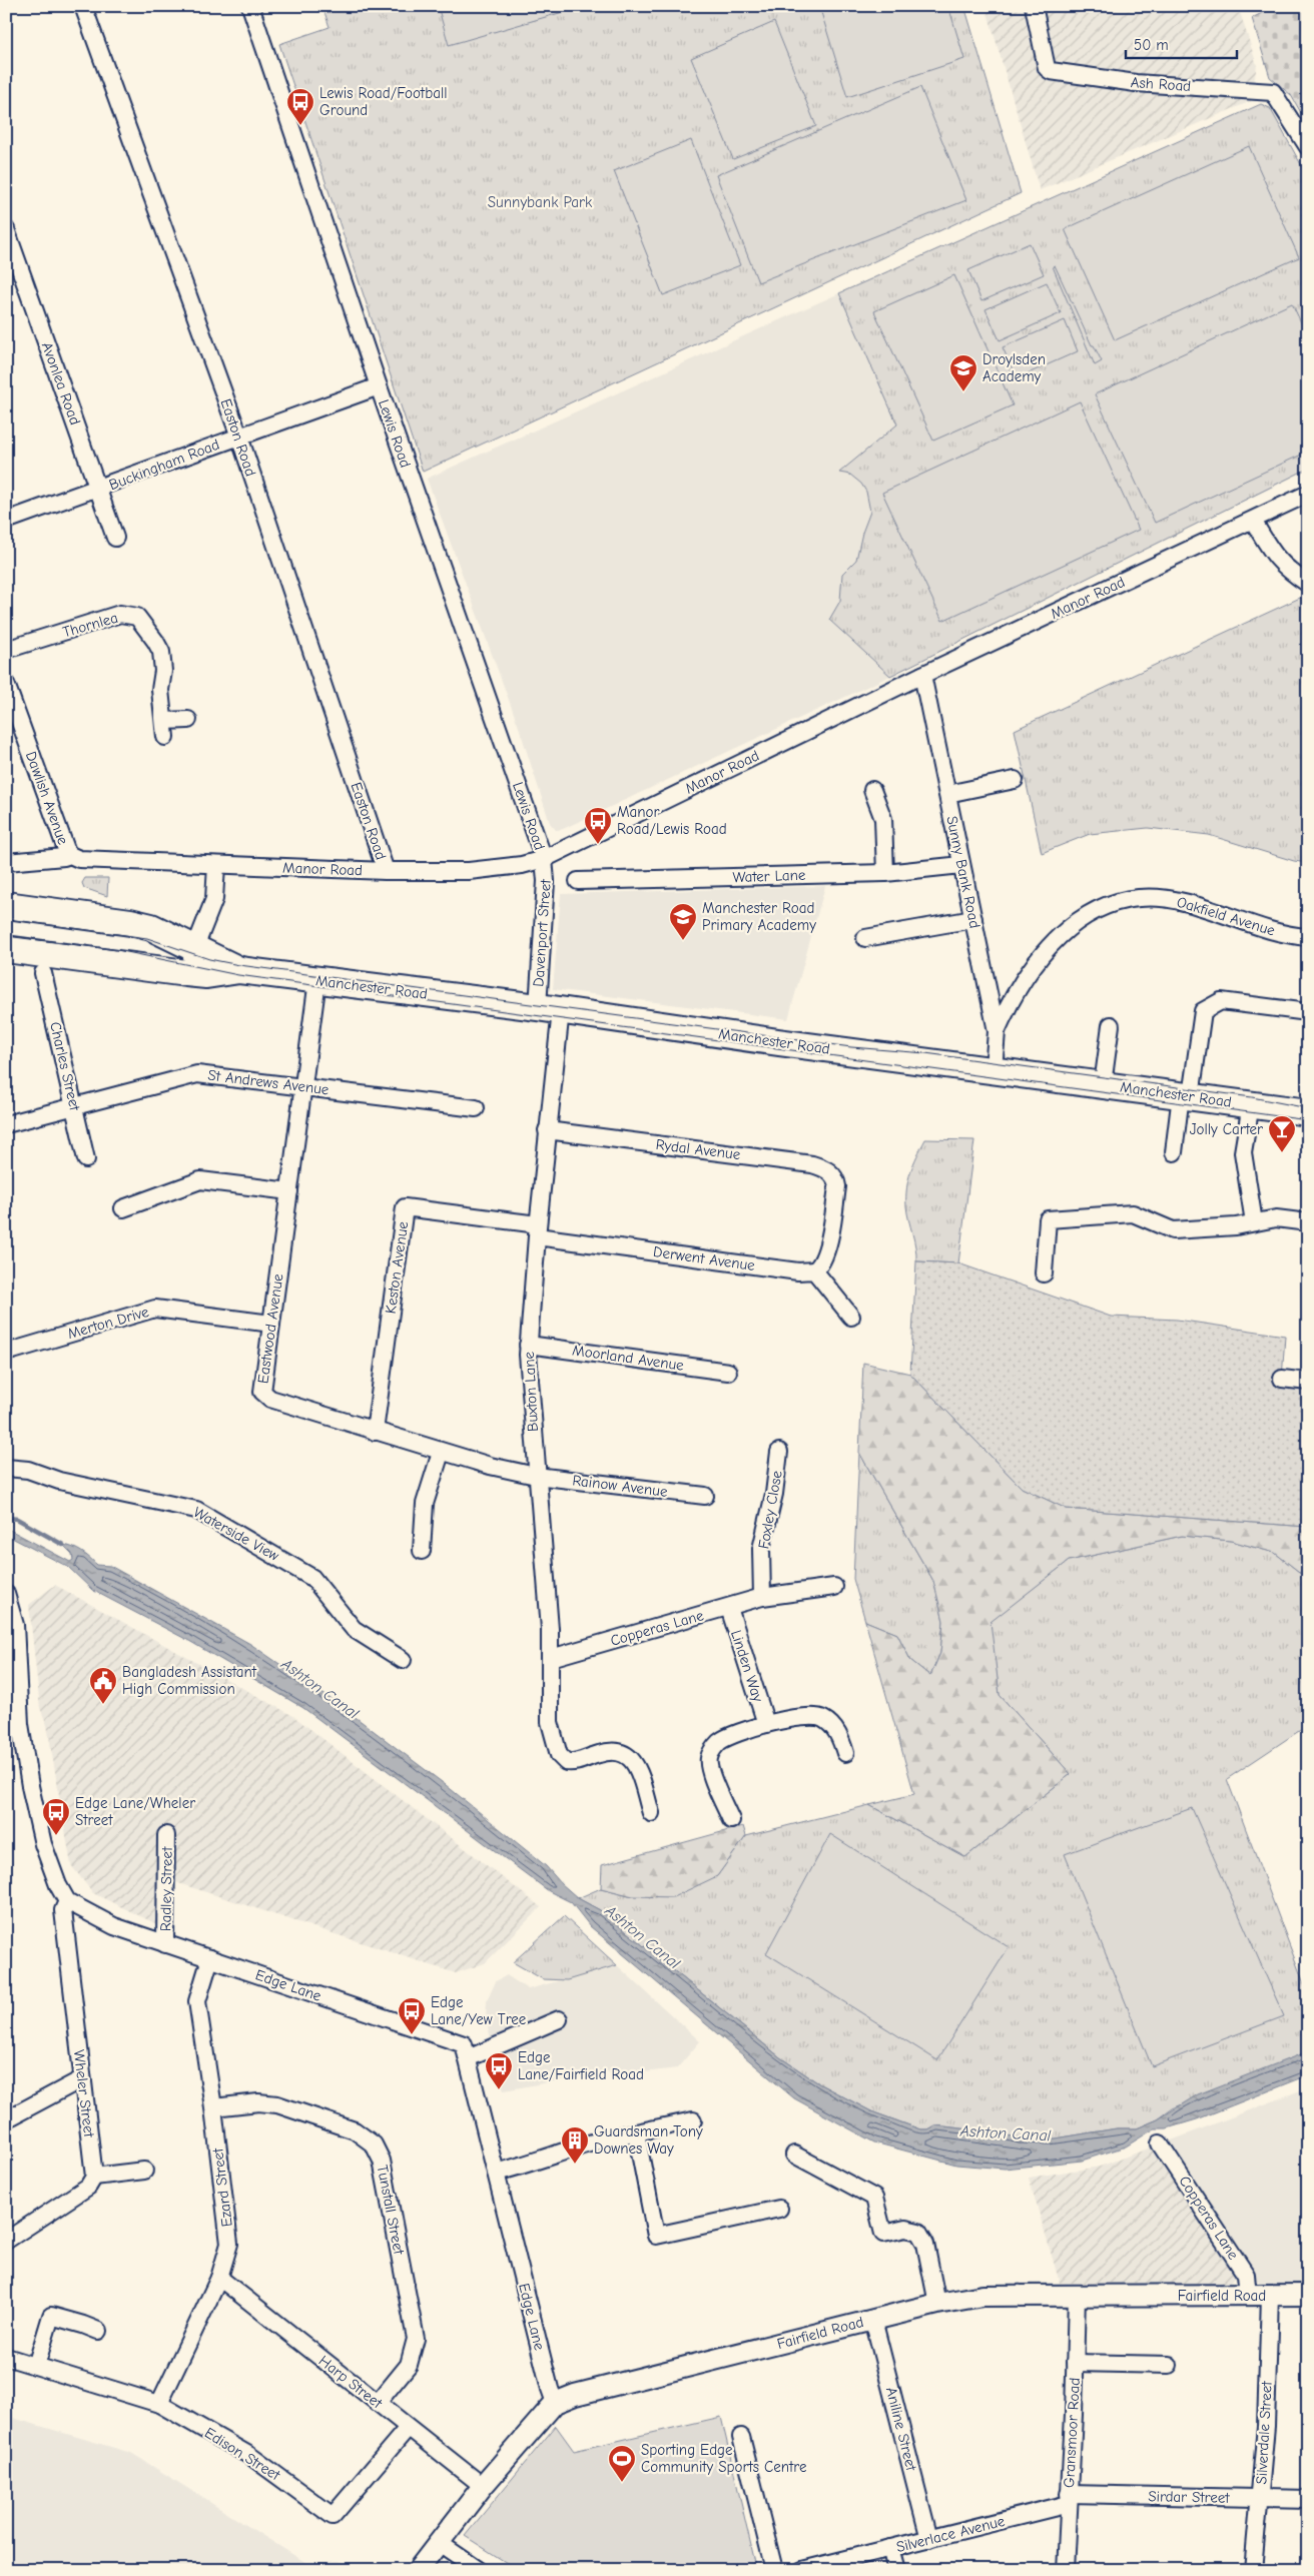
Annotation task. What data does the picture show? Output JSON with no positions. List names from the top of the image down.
{
  "streets": {
    "main road": ["Manchester Road"],
    "street": [
      "Ash Road",
      "Avonlea Road",
      "Lewis Road",
      "Easton Road",
      "Buckingham Road",
      "Manor Road",
      "Thornlea",
      "Dawlish Avenue",
      "Sunny Bank Road",
      "Water Lane",
      "Oakfield Avenue",
      "Davenport Street",
      "Charles Street",
      "St Andrews Avenue",
      "Rydal Avenue",
      "Derwent Avenue",
      "Keston Avenue",
      "Merton Drive",
      "Eastwood Avenue",
      "Moorland Avenue",
      "Buxton Lane",
      "Rainow Avenue",
      "Foxley Close",
      "Waterside View",
      "Copperas Lane",
      "Linden Way",
      "Radley Street",
      "Edge Lane",
      "Wheler Street",
      "Ezard Street",
      "Tunstall Street",
      "Fairfield Road",
      "Harp Street",
      "Aniline Street",
      "Gransmoor Road",
      "Silverdale Street",
      "Edison Street",
      "Sirdar Street",
      "Silverlace Avenue"
    ]
  },
  "crossings": [
    ["Avonlea Road", "Buckingham Road"],
    ["Lewis Road", "Buckingham Road"],
    ["Lewis Road", "Manor Road"],
    ["Lewis Road", "Davenport Street"],
    ["Easton Road", "Buckingham Road"],
    ["Easton Road", "Manor Road"],
    ["Manor Road", "Dawlish Avenue"],
    ["Manor Road", "Sunny Bank Road"],
    ["Manor Road", "Davenport Street"],
    ["Sunny Bank Road", "Water Lane"],
    ["Sunny Bank Road", "Oakfield Avenue"],
    ["Sunny Bank Road", "Manchester Road"],
    ["Davenport Street", "Manchester Road"],
    ["Davenport Street", "Buxton Lane"],
    ["Manchester Road", "Eastwood Avenue"],
    ["Manchester Road", "Buxton Lane"],
    ["Charles Street", "St Andrews Avenue"],
    ["St Andrews Avenue", "Eastwood Avenue"],
    ["Rydal Avenue", "Derwent Avenue"],
    ["Rydal Avenue", "Buxton Lane"],
    ["Derwent Avenue", "Keston Avenue"],
    ["Derwent Avenue", "Buxton Lane"],
    ["Keston Avenue", "Eastwood Avenue"],
    ["Keston Avenue", "Buxton Lane"],
    ["Merton Drive", "Eastwood Avenue"],
    ["Eastwood Avenue", "Buxton Lane"],
    ["Eastwood Avenue", "Rainow Avenue"],
    ["Moorland Avenue", "Buxton Lane"],
    ["Buxton Lane", "Rainow Avenue"],
    ["Buxton Lane", "Copperas Lane"],
    ["Foxley Close", "Copperas Lane"],
    ["Copperas Lane", "Linden Way"],
    ["Copperas Lane", "Fairfield Road"],
    ["Radley Street", "Edge Lane"],
    ["Edge Lane", "Wheler Street"],
    ["Edge Lane", "Ezard Street"],
    ["Edge Lane", "Fairfield Road"],
    ["Ezard Street", "Tunstall Street"],
    ["Ezard Street", "Harp Street"],
    ["Ezard Street", "Edison Street"],
    ["Tunstall Street", "Harp Street"],
    ["Fairfield Road", "Harp Street"],
    ["Fairfield Road", "Aniline Street"],
    ["Fairfield Road", "Gransmoor Road"],
    ["Fairfield Road", "Silverdale Street"],
    ["Harp Street", "Edison Street"],
    ["Aniline Street", "Silverlace Avenue"],
    ["Gransmoor Road", "Sirdar Street"],
    ["Gransmoor Road", "Silverlace Avenue"],
    ["Silverdale Street", "Sirdar Street"],
    ["Sirdar Street", "Silverlace Avenue"]
  ],
  "water": ["Ashton Canal"],
  "parks": ["Sunnybank Park"],
  "places": {
    "bus stop": [
      "Lewis Road/Football Ground",
      "Manor Road/Lewis Road",
      "Edge Lane/Wheler Street",
      "Edge Lane/Yew Tree",
      "Edge Lane/Fairfield Road"
    ],
    "school or university": ["Droylsden Academy", "Manchester Road Primary Academy"],
    "bar": ["Jolly Carter"],
    "public building": ["Bangladesh Assistant High Commission"],
    "building": ["Guardsman Tony Downes Way"],
    "sports": ["Sporting Edge Community Sports Centre"]
  },
  "scale_bar": "50 m"
}
